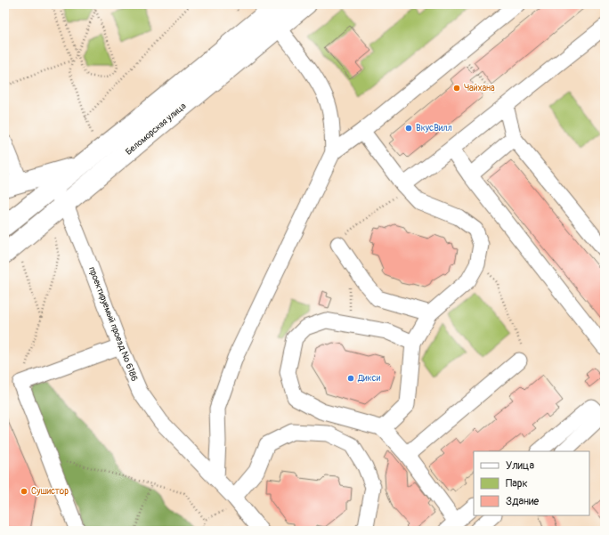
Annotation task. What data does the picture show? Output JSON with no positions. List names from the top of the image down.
{
  "streets": {
    "main road": ["Беломорская улица"],
    "street": ["проектируемый проезд № 6186"]
  },
  "crossings": [
    ["Беломорская улица", "проектируемый проезд № 6186"]
  ],
  "places": [
    "Чайхана",
    "ВкусВилл",
    "Дикси",
    "Сушистор"
  ],
  "legend": ["Улица", "Парк", "Здание"]
}
